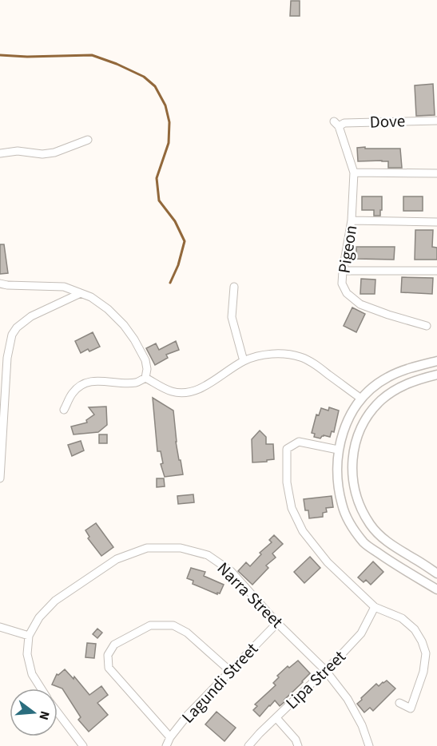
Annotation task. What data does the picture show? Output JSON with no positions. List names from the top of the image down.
{
  "streets": {
    "street": [
      "Dove",
      "Pigeon",
      "Narra Street",
      "Lipa Street",
      "Lagundi Street"
    ]
  },
  "crossings": [
    ["Dove", "Pigeon"],
    ["Narra Street", "Lipa Street"],
    ["Narra Street", "Lagundi Street"]
  ],
  "north": "right"
}
